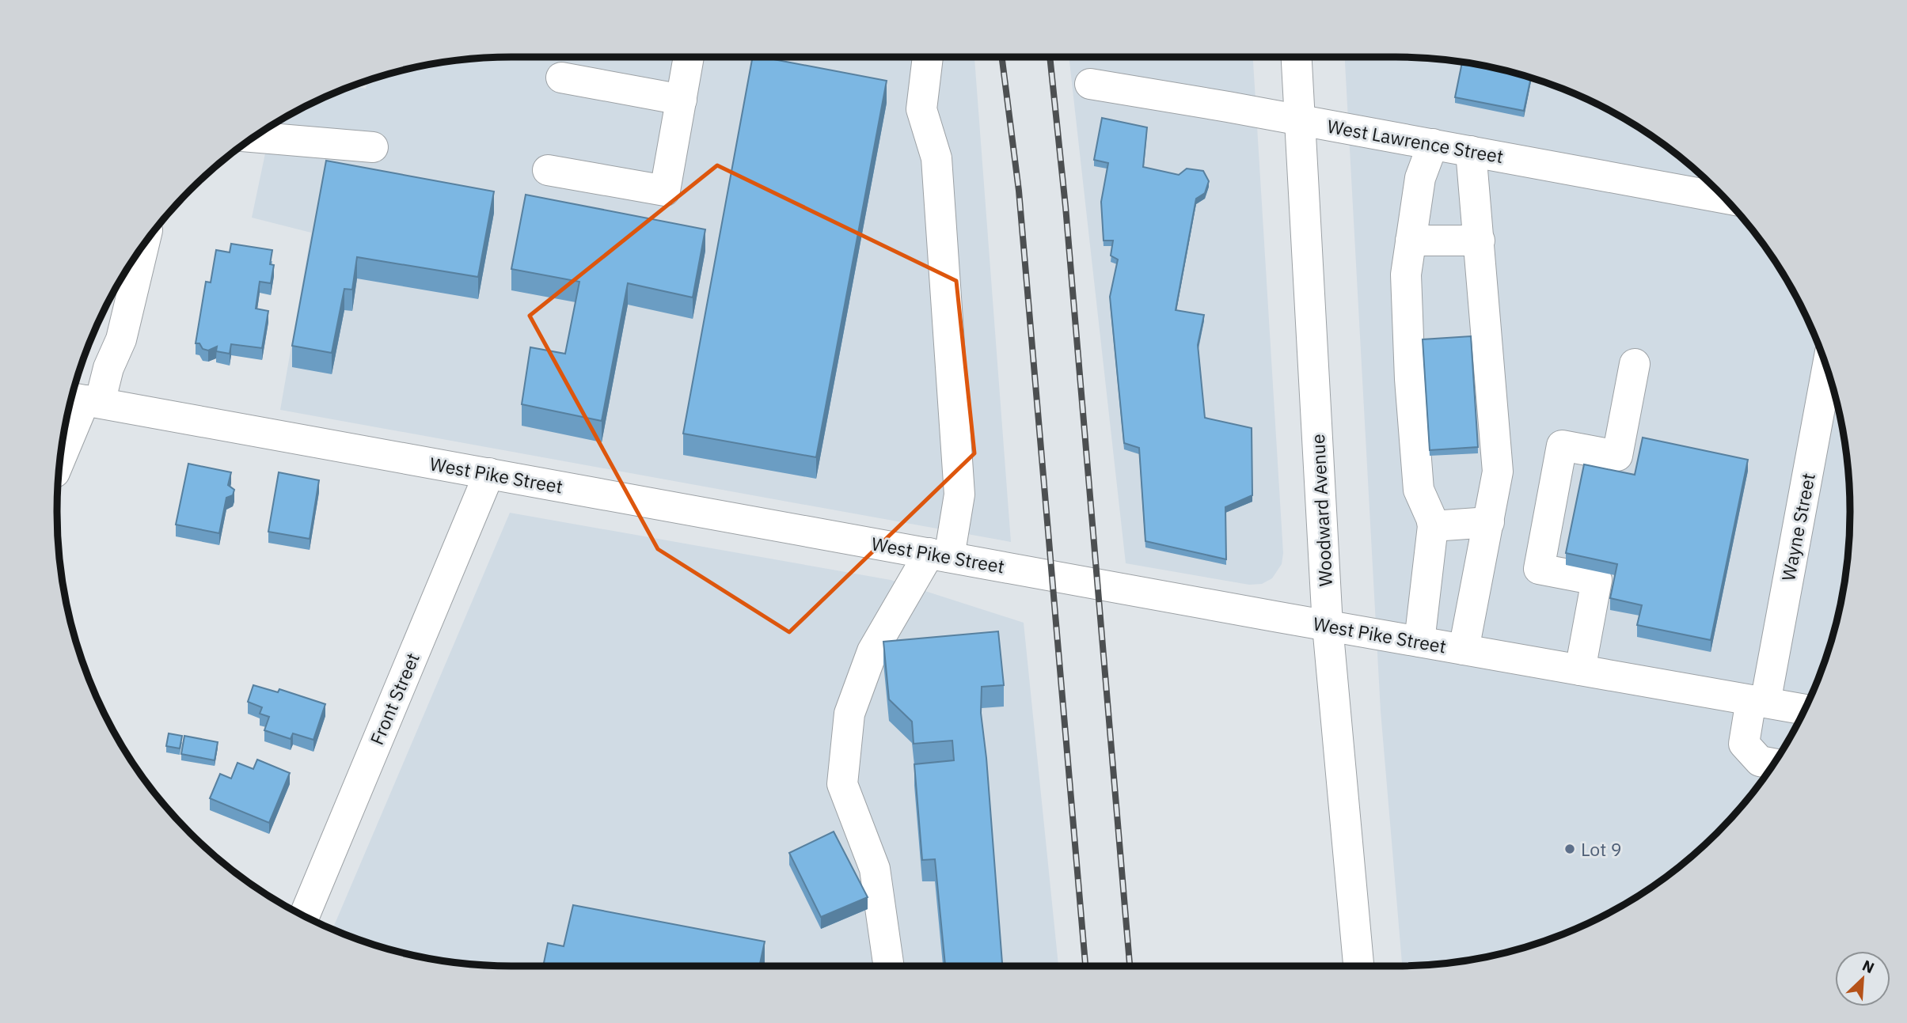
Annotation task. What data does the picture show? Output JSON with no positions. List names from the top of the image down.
{
  "streets": {
    "street": [
      "West Lawrence Street",
      "West Pike Street",
      "Woodward Avenue",
      "Wayne Street",
      "Front Street"
    ]
  },
  "crossings": [
    ["West Lawrence Street", "Woodward Avenue"],
    ["West Pike Street", "Woodward Avenue"],
    ["West Pike Street", "Wayne Street"],
    ["West Pike Street", "Front Street"]
  ],
  "places": ["Lot 9"],
  "north": "top right"
}
